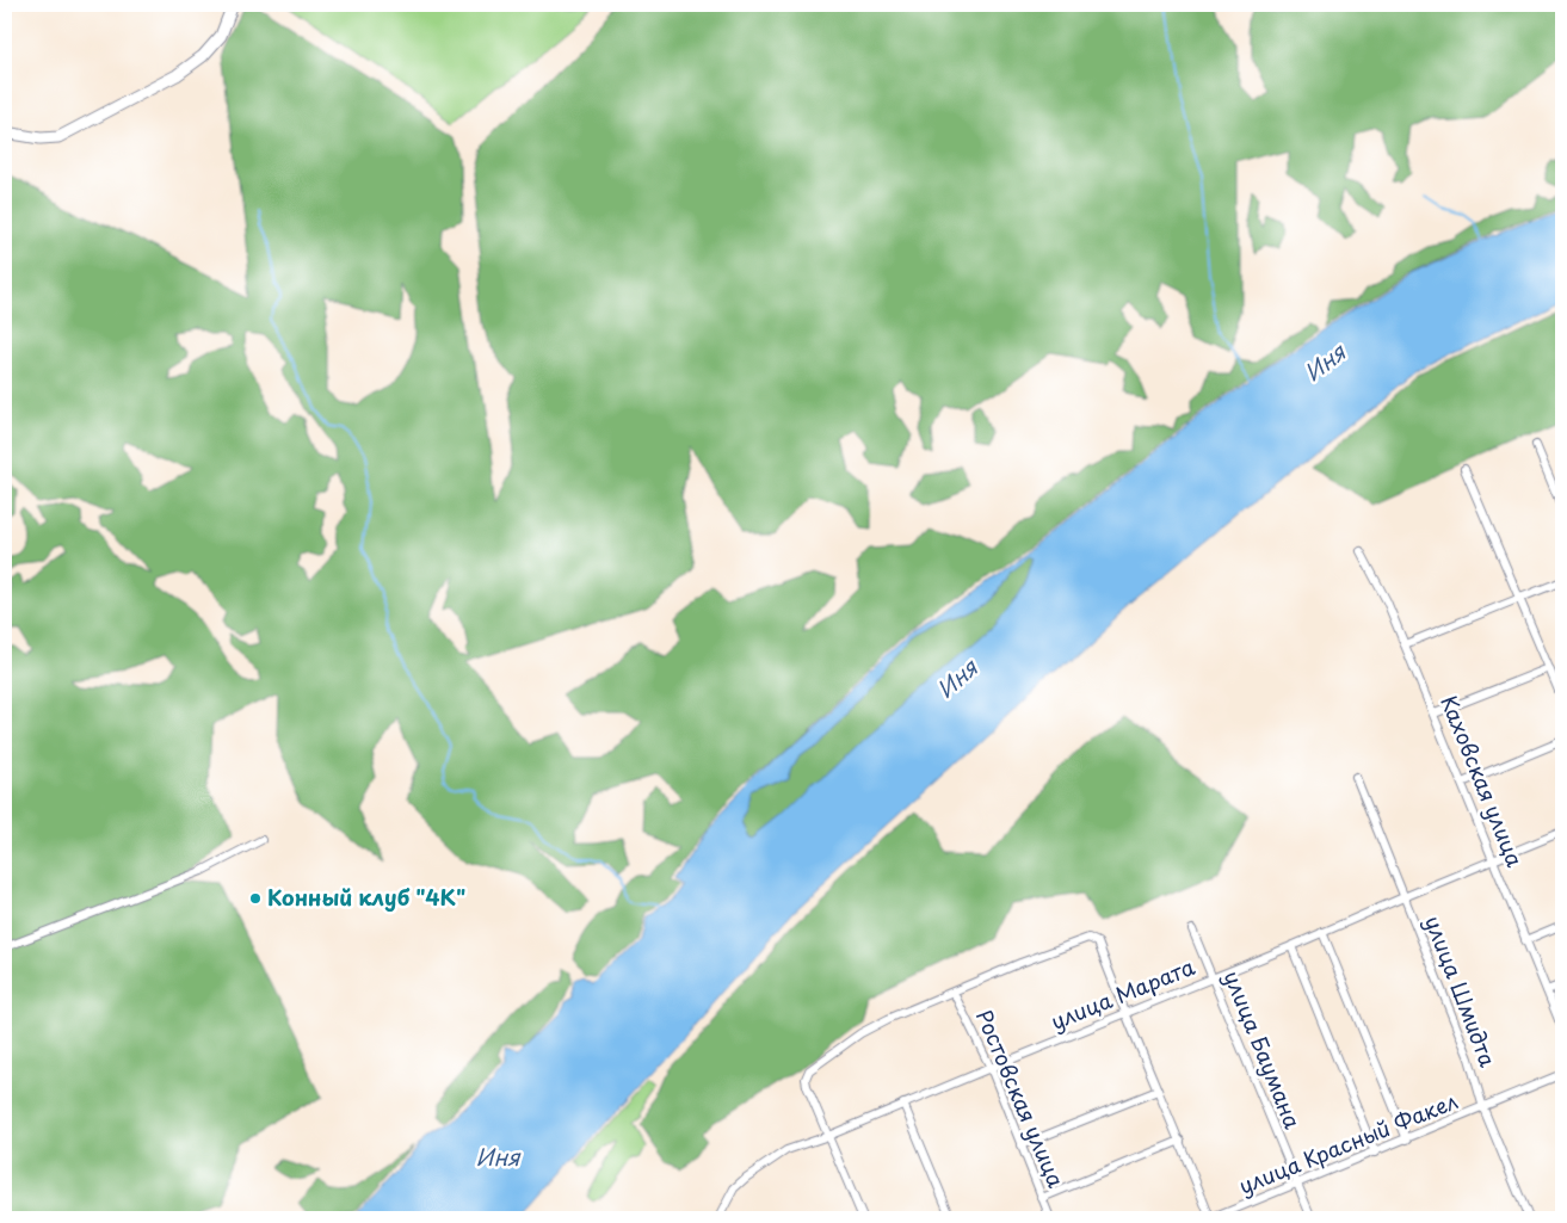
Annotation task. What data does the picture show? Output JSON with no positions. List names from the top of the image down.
{
  "streets": {
    "street": [
      "Каховская улица",
      "улица Шмидта",
      "улица Марата",
      "улица Баумана",
      "Ростовская улица",
      "улица Красный Факел"
    ]
  },
  "crossings": [
    ["Каховская улица", "улица Марата"],
    ["улица Шмидта", "улица Марата"],
    ["улица Шмидта", "улица Красный Факел"],
    ["улица Марата", "улица Баумана"],
    ["улица Марата", "Ростовская улица"],
    ["улица Баумана", "улица Красный Факел"]
  ],
  "water": ["Иня"],
  "places": ["Конный клуб \"4К\""]
}
